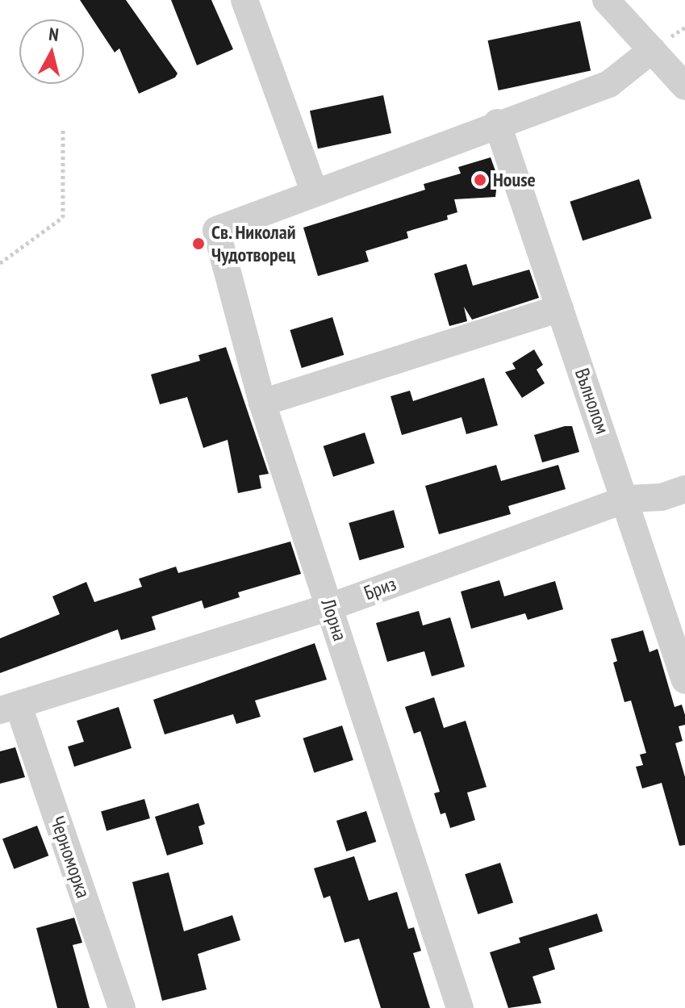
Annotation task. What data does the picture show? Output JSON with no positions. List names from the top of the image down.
{
  "streets": {
    "street": [
      "Вълнолом",
      "Бриз",
      "Лорна",
      "Черноморка"
    ]
  },
  "crossings": [
    ["Вълнолом", "Бриз"],
    ["Бриз", "Лорна"],
    ["Бриз", "Черноморка"]
  ],
  "places": ["House", "Св. Николай Чудотворец"],
  "north": "top"
}
